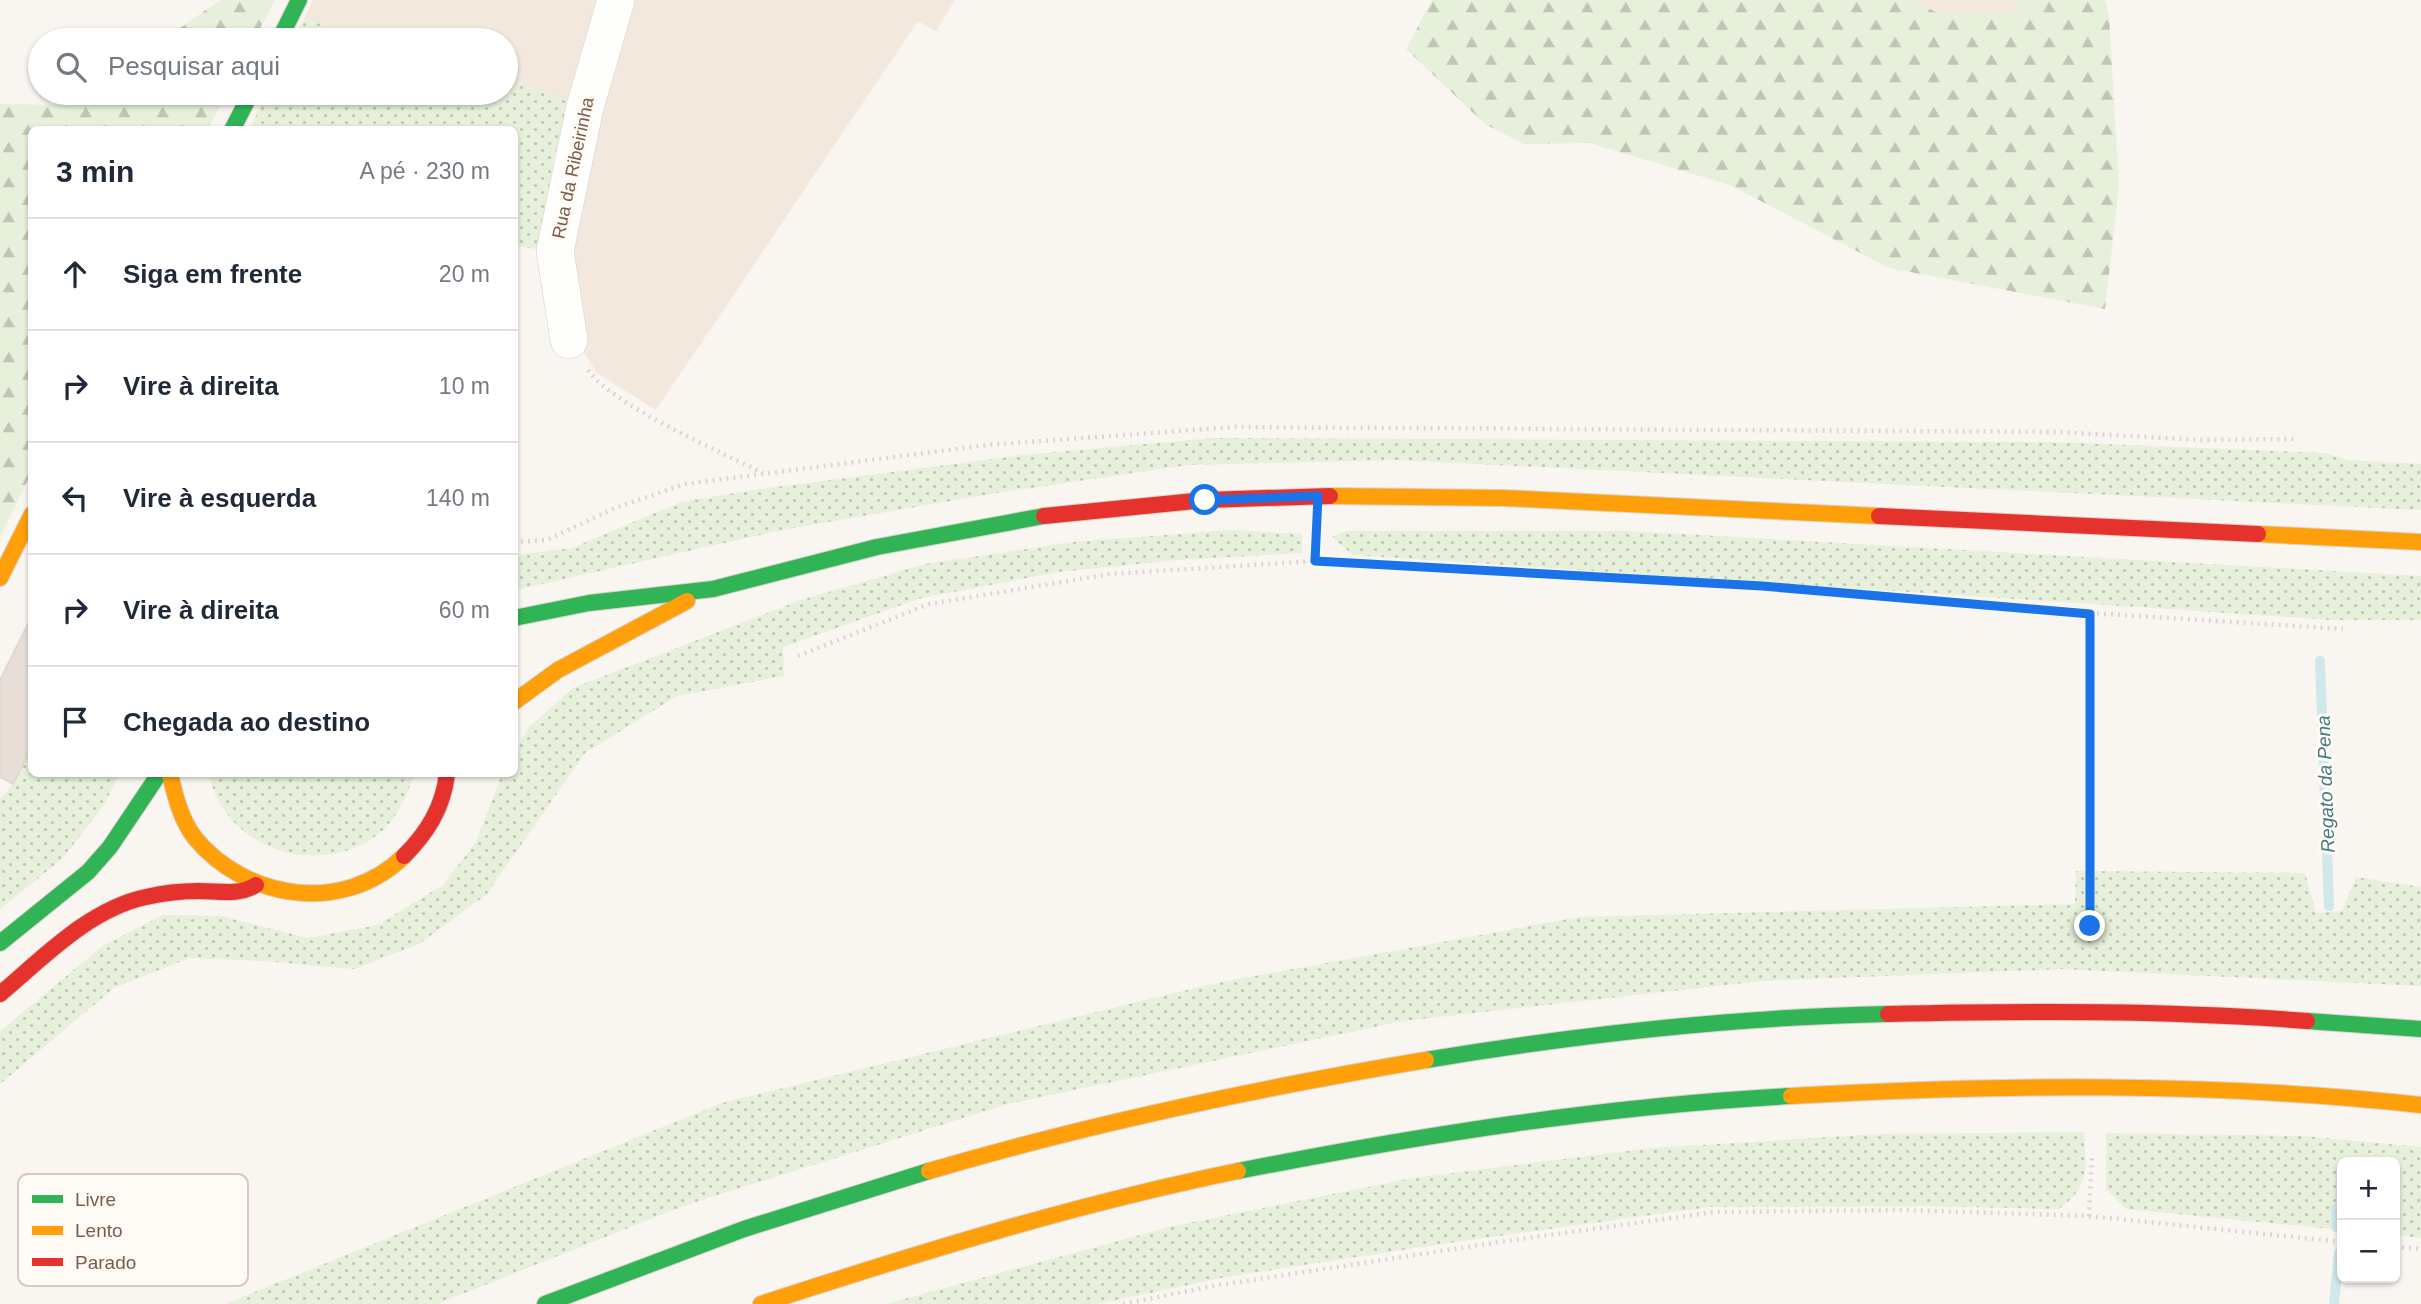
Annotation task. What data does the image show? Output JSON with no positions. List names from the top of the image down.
{
  "streets": {
    "street": ["Rua da Ribeirinha"]
  },
  "water": ["Regato da Pena"],
  "legend": ["Livre", "Lento", "Parado"],
  "page": {
    "search": "Pesquisar aqui",
    "heading": ["3 min", "A pé · 230 m"],
    "list": [
      ["Siga em frente", "20 m"],
      ["Vire à direita", "10 m"],
      ["Vire à esquerda", "140 m"],
      ["Vire à direita", "60 m"],
      "Chegada ao destino"
    ],
    "map_buttons": ["+", "−"]
  }
}
